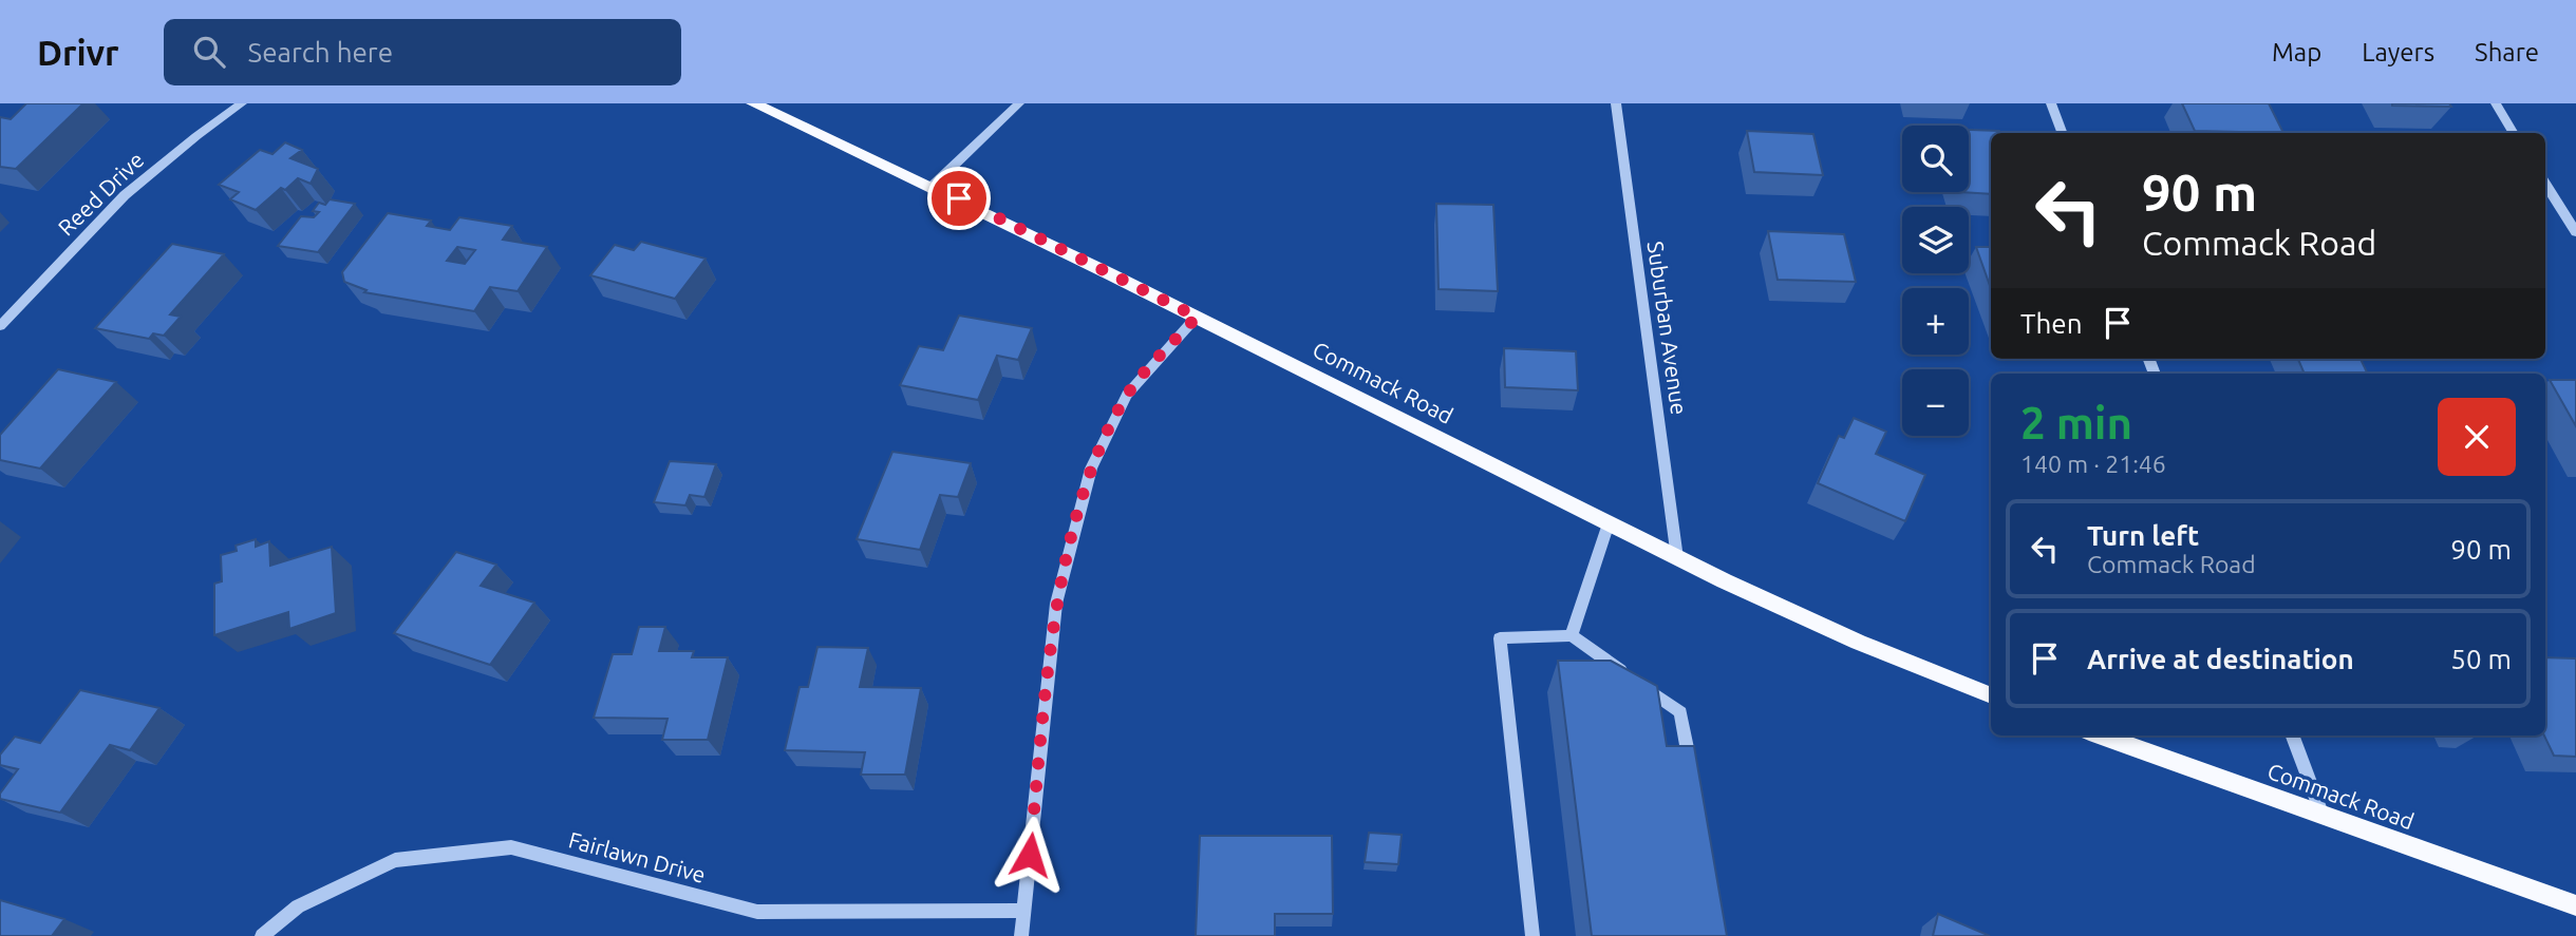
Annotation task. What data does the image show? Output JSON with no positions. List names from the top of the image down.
{
  "streets": {
    "main road": ["Commack Road"],
    "street": ["Reed Drive", "Suburban Avenue", "Fairlawn Drive"]
  },
  "crossings": [
    ["Suburban Avenue", "Commack Road"]
  ],
  "page": {
    "header": "Drivr",
    "search": "Search here",
    "nav": ["Map", "Layers", "Share"],
    "map_buttons": ["+", "−"],
    "turn": ["90 m", "Commack Road"],
    "then": "Then",
    "heading": ["2 min", "140 m · 21:46"],
    "list": [
      {
        "name": "Turn left",
        "note": "Commack Road",
        "value": "90 m"
      },
      {
        "name": "Arrive at destination",
        "value": "50 m"
      }
    ]
  }
}
